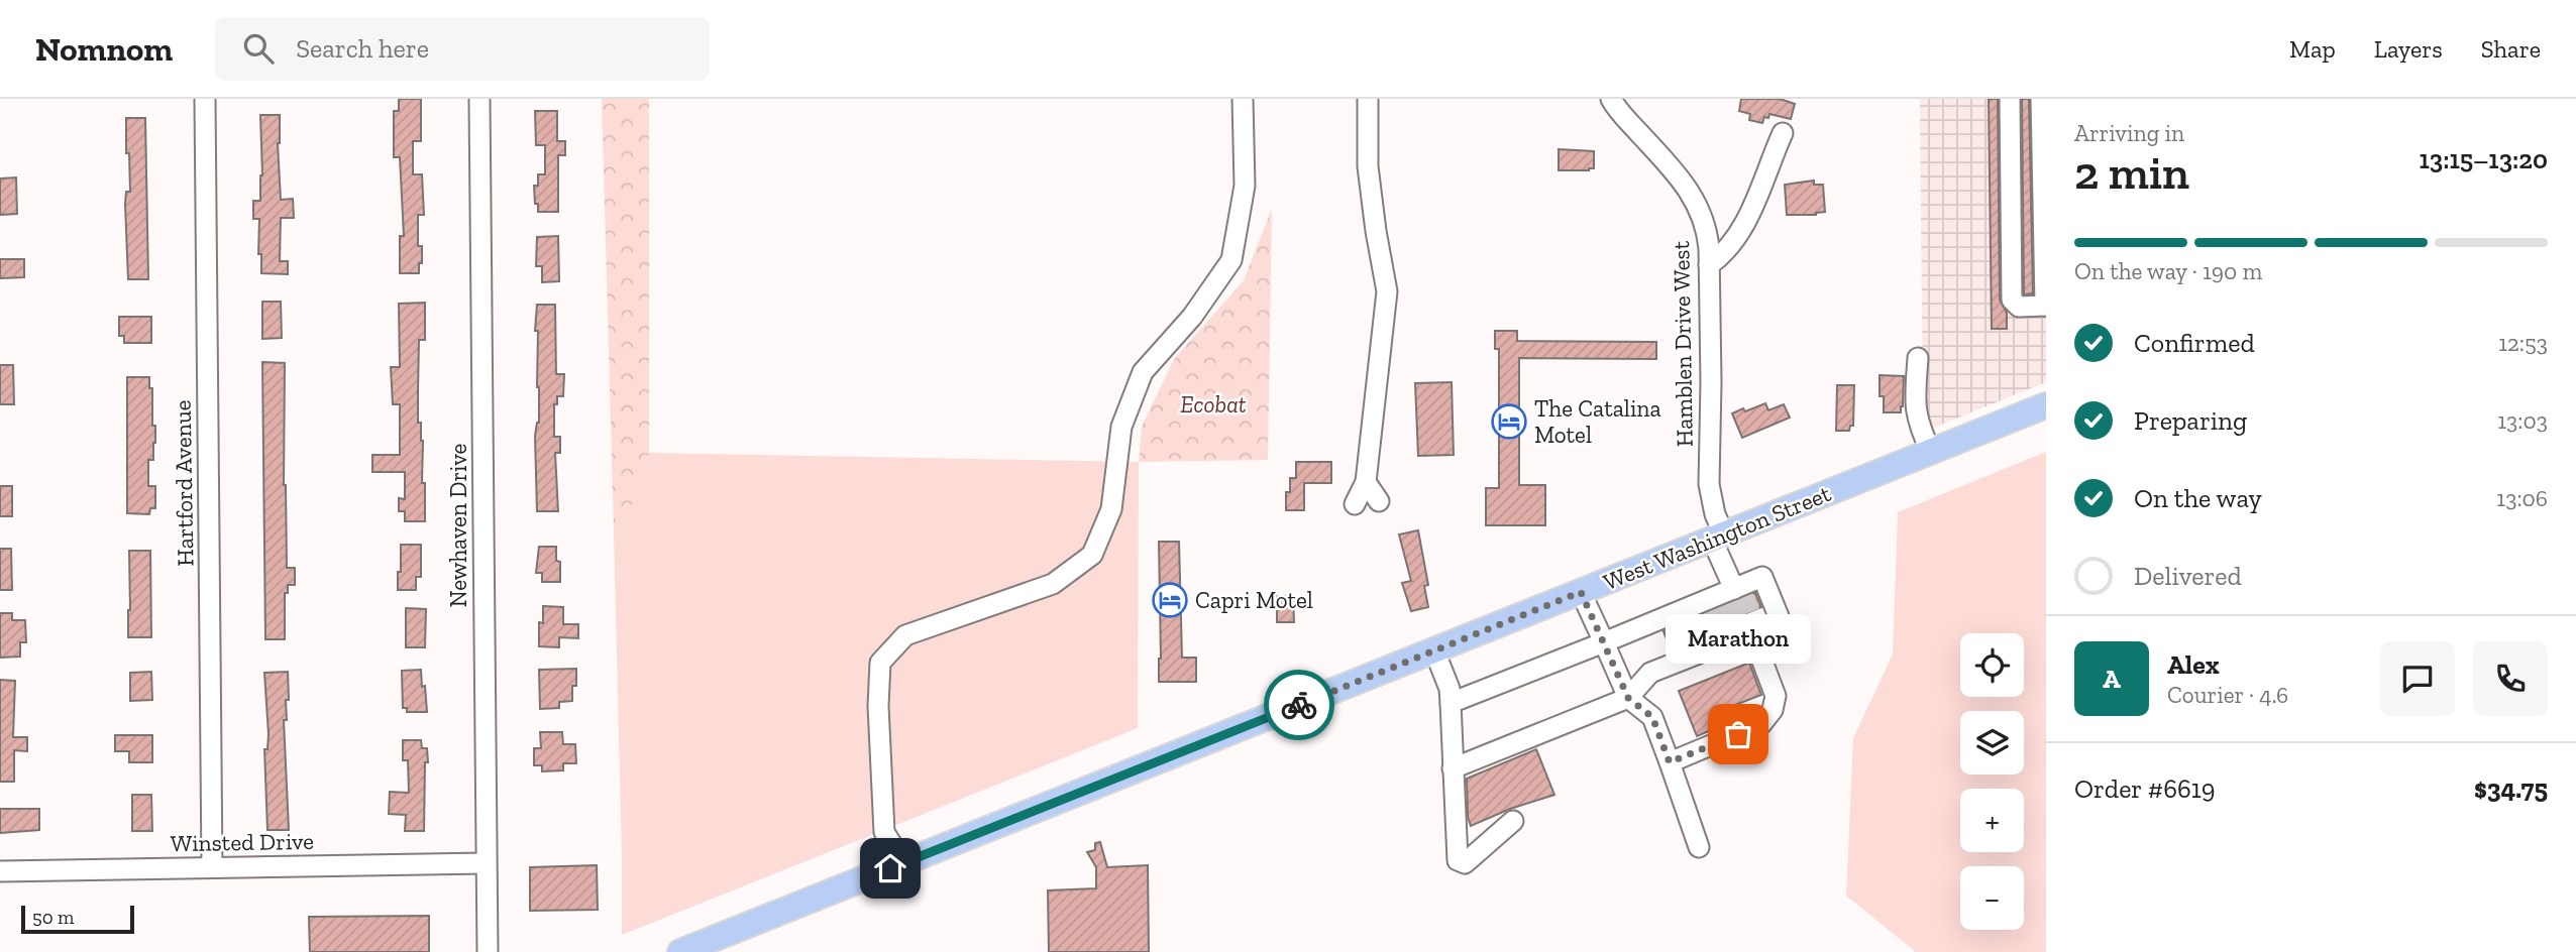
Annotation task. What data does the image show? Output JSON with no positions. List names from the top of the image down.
{
  "streets": {
    "main road": ["West Washington Street"],
    "street": [
      "Hamblen Drive West",
      "Hartford Avenue",
      "Newhaven Drive",
      "Winsted Drive"
    ]
  },
  "crossings": [
    ["Hamblen Drive West", "West Washington Street"],
    ["Hartford Avenue", "Winsted Drive"],
    ["Newhaven Drive", "Winsted Drive"]
  ],
  "parks": ["Ecobat"],
  "places": {
    "hotel": ["The Catalina Motel", "Capri Motel"],
    "other": ["Marathon"]
  },
  "scale_bar": "50 m",
  "page": {
    "header": "Nomnom",
    "search": "Search here",
    "nav": ["Map", "Layers", "Share"],
    "heading": ["2 min", "Arriving in", "13:15–13:20"],
    "panel": [
      "Alex",
      "Courier · 4.6",
      "Order #6619",
      "$34.75"
    ],
    "bar": "On the way · 190 m",
    "list": [
      ["Confirmed", "12:53"],
      ["Preparing", "13:03"],
      ["On the way", "13:06"],
      "Delivered"
    ],
    "bubble": "Marathon",
    "map_buttons": ["+", "−"],
    "round": "A",
    "scale": "50 m"
  }
}
